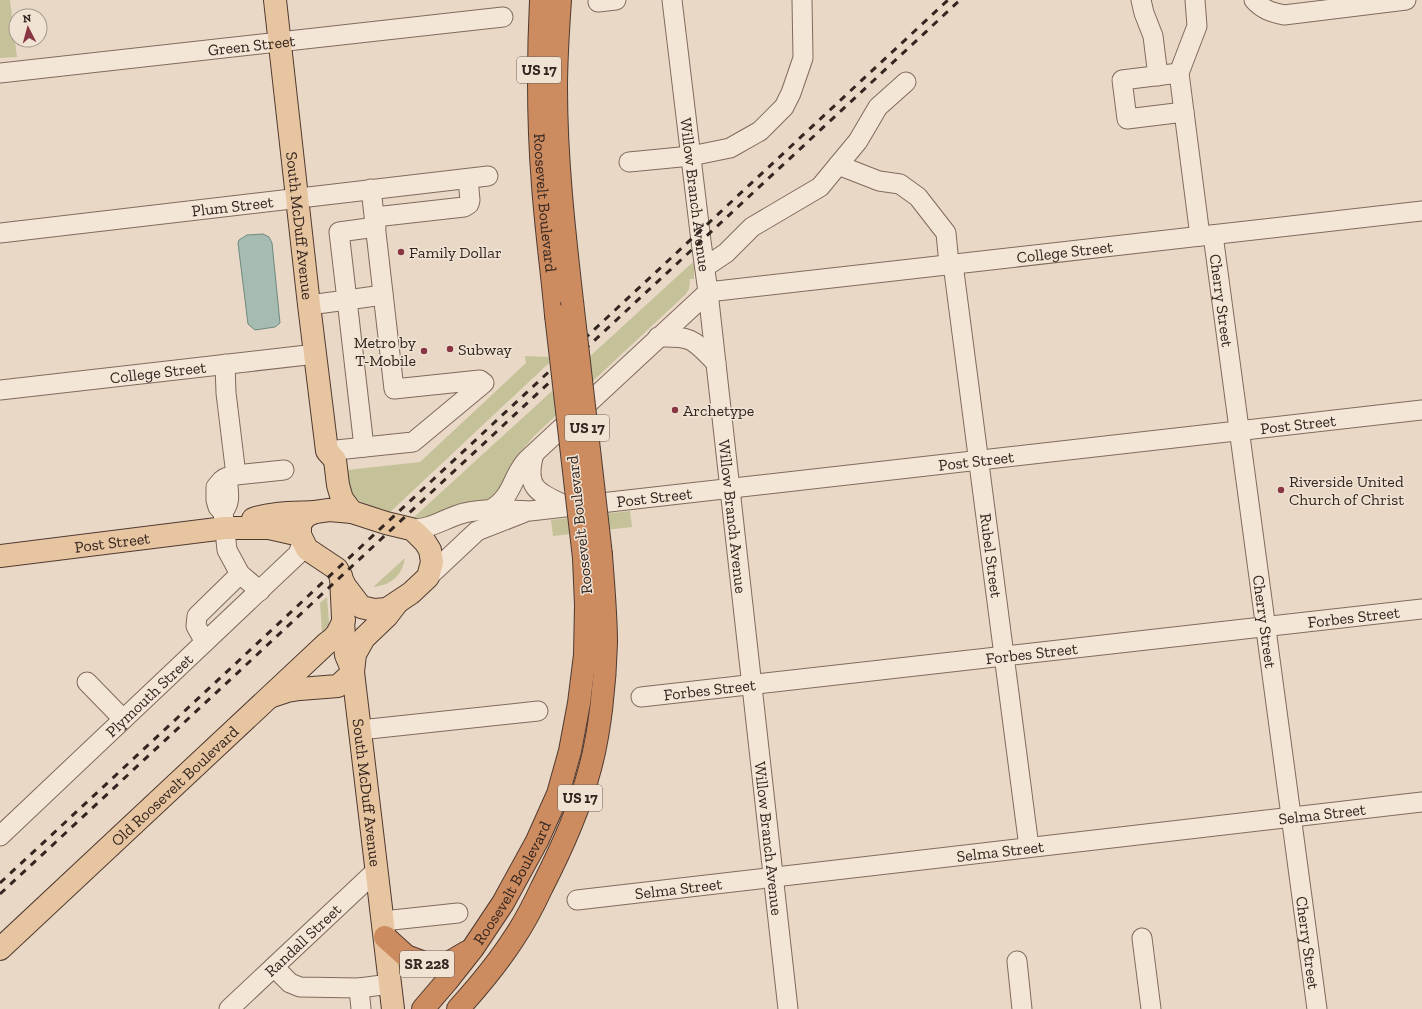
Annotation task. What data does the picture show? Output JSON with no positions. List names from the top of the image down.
{
  "streets": {
    "highway": ["US 17", "Roosevelt Boulevard", "SR 228"],
    "main road": ["South McDuff Avenue", "Post Street", "Old Roosevelt Boulevard"],
    "street": [
      "Green Street",
      "Willow Branch Avenue",
      "Plum Street",
      "College Street",
      "Cherry Street",
      "Rubel Street",
      "Forbes Street",
      "Plymouth Street",
      "Selma Street",
      "Randall Street"
    ]
  },
  "crossings": [
    ["Green Street", "South McDuff Avenue"],
    ["Willow Branch Avenue", "College Street"],
    ["Willow Branch Avenue", "Post Street"],
    ["Willow Branch Avenue", "Forbes Street"],
    ["Willow Branch Avenue", "Selma Street"],
    ["Roosevelt Boulevard", "SR 228"],
    ["Plum Street", "South McDuff Avenue"],
    ["South McDuff Avenue", "College Street"],
    ["South McDuff Avenue", "Post Street"],
    ["South McDuff Avenue", "Old Roosevelt Boulevard"],
    ["South McDuff Avenue", "Randall Street"],
    ["South McDuff Avenue", "SR 228"],
    ["College Street", "Cherry Street"],
    ["College Street", "Rubel Street"],
    ["Cherry Street", "Post Street"],
    ["Cherry Street", "Forbes Street"],
    ["Cherry Street", "Selma Street"],
    ["Post Street", "Rubel Street"],
    ["Post Street", "Plymouth Street"],
    ["Rubel Street", "Forbes Street"],
    ["Rubel Street", "Selma Street"]
  ],
  "places": [
    "Family Dollar",
    "Subway",
    "Metro by T-Mobile",
    "Archetype",
    "Riverside United Church of Christ"
  ],
  "north": "top"
}
